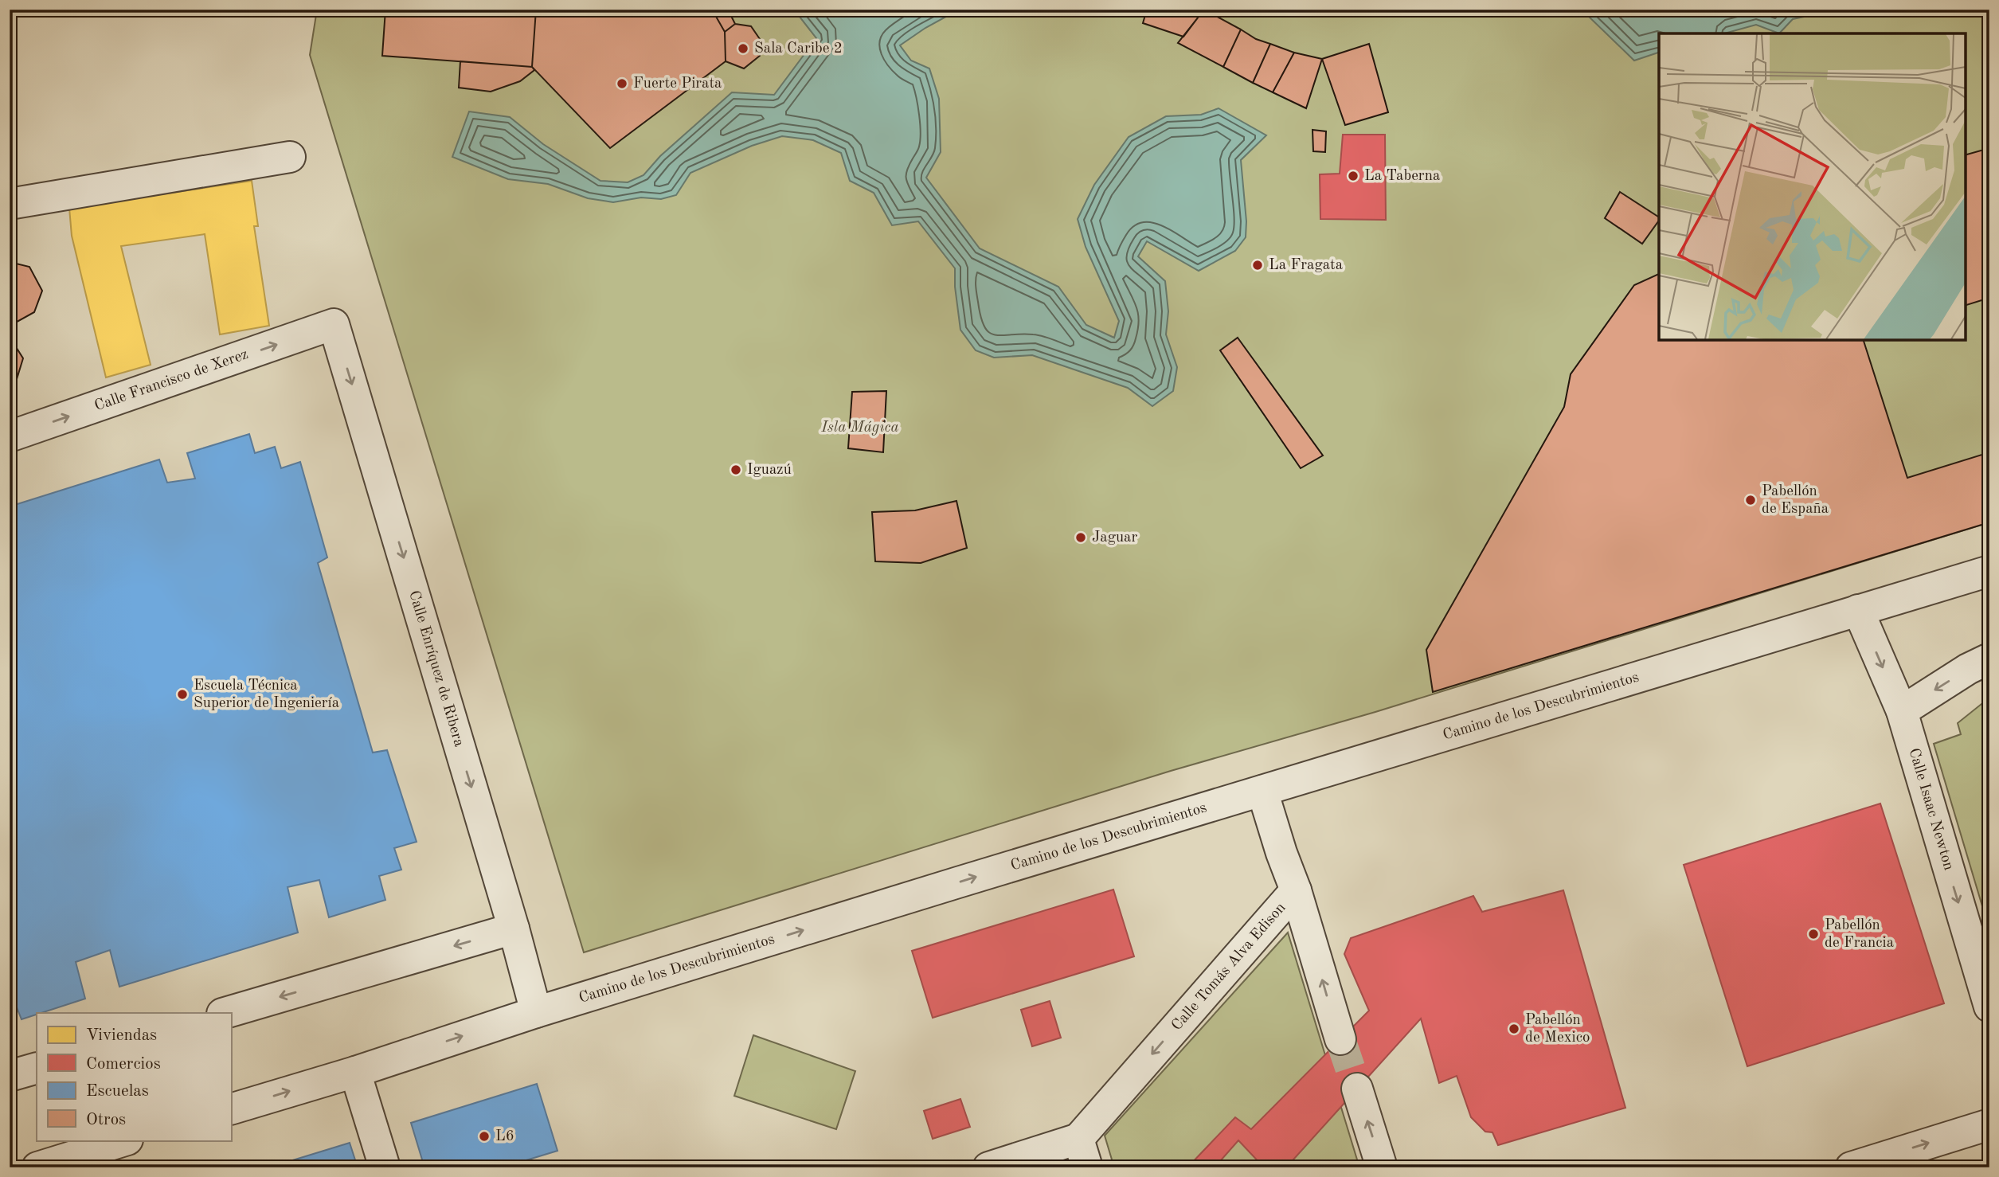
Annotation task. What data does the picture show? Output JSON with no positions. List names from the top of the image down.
{
  "streets": {
    "street": [
      "Calle Francisco de Xerez",
      "Calle Enríquez de Ribera",
      "Camino de los Descubrimientos",
      "Calle Isaac Newton",
      "Calle Tomás Alva Edison"
    ]
  },
  "crossings": [
    ["Calle Francisco de Xerez", "Calle Enríquez de Ribera"],
    ["Calle Enríquez de Ribera", "Camino de los Descubrimientos"],
    ["Camino de los Descubrimientos", "Calle Isaac Newton"]
  ],
  "one_way": ["Calle Enríquez de Ribera", "Camino de los Descubrimientos", "Calle Isaac Newton"],
  "parks": ["Isla Mágica"],
  "places": [
    "Sala Caribe 2",
    "Fuerte Pirata",
    "La Taberna",
    "La Fragata",
    "Iguazú",
    "Pabellón de España",
    "Jaguar",
    "Escuela Técnica Superior de Ingeniería",
    "Pabellón de Francia",
    "Pabellón de Mexico",
    "L6"
  ],
  "legend": [
    "Viviendas",
    "Comercios",
    "Escuelas",
    "Otros"
  ]
}
